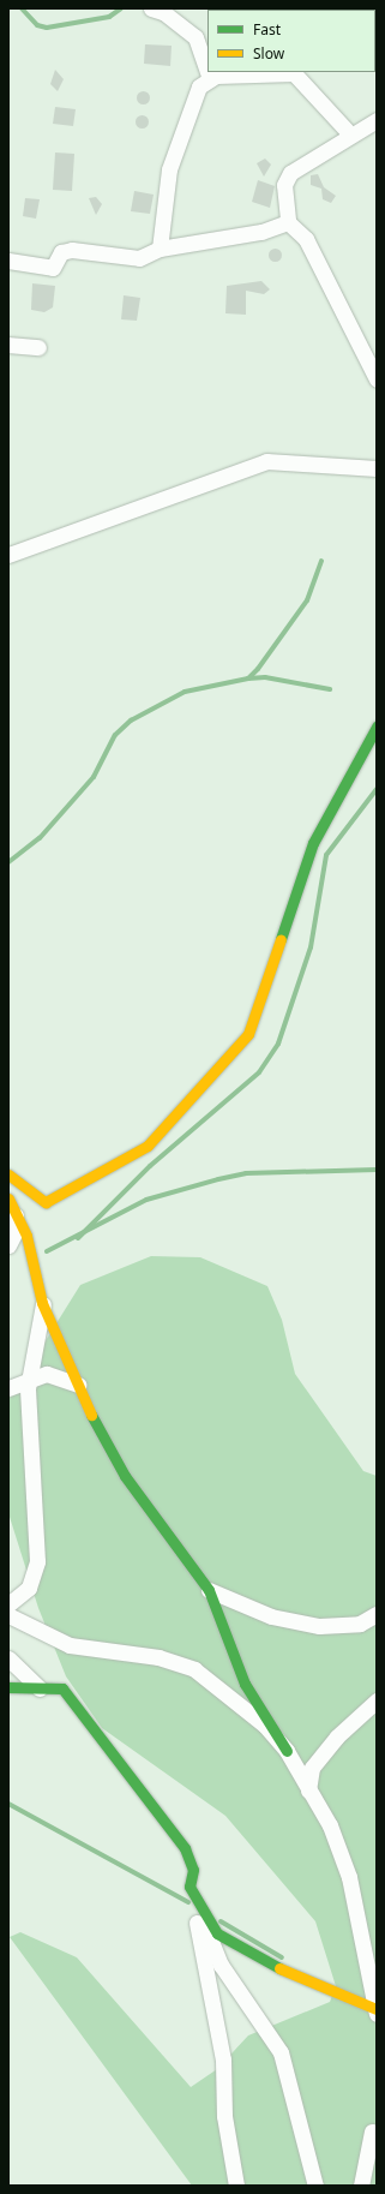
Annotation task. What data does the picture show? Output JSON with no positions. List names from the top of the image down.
{
  "legend": ["Fast", "Slow"]
}
